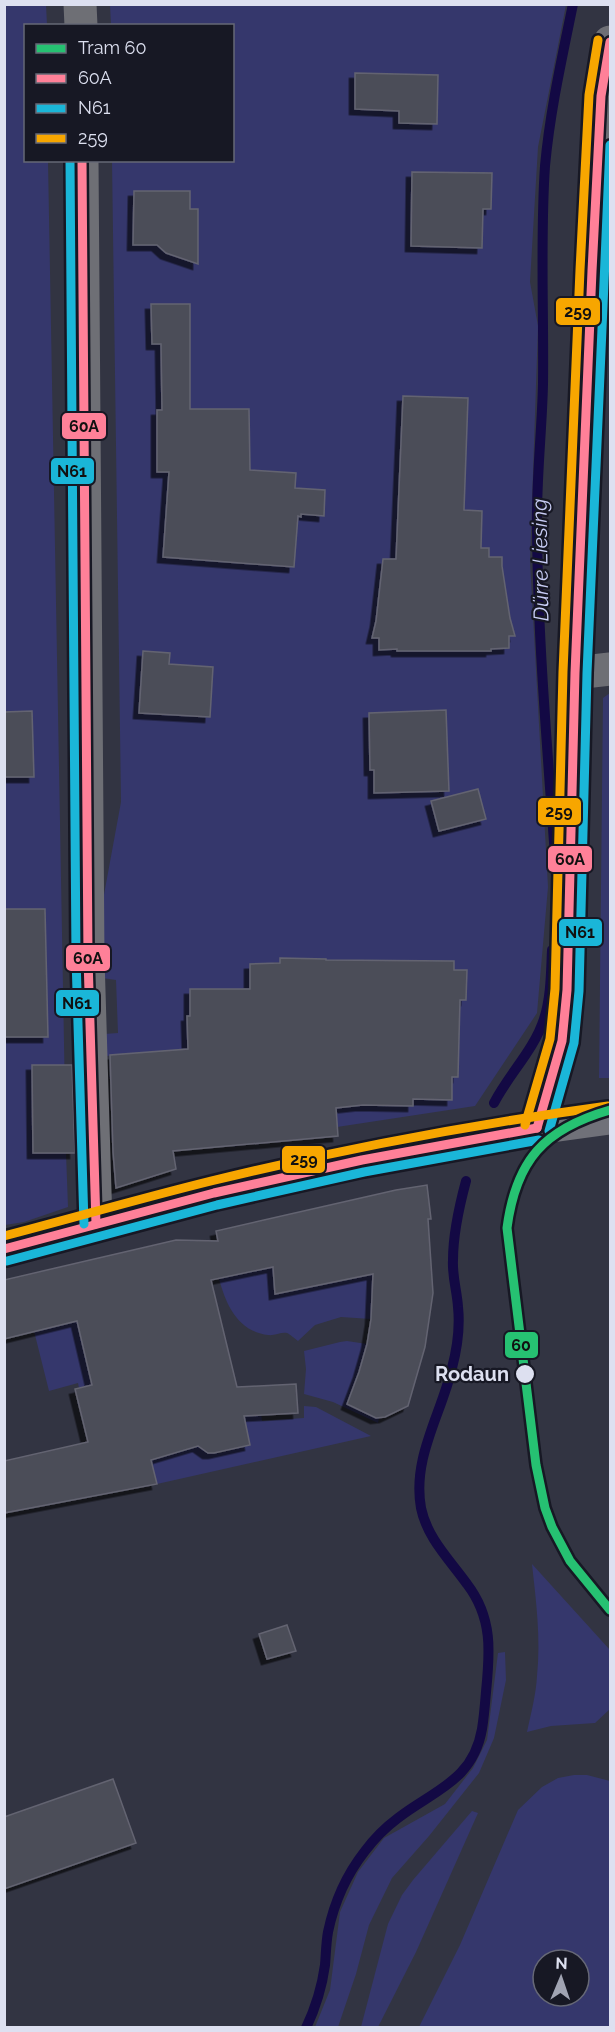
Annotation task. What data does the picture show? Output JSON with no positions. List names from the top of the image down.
{
  "water": ["Dürre Liesing"],
  "places": ["Rodaun"],
  "lines": [
    "transit line 259",
    "transit line 60A",
    "transit line N61",
    "tram line 60"
  ],
  "legend": [
    "Tram 60",
    "60A",
    "N61",
    "259"
  ],
  "north": "top"
}
